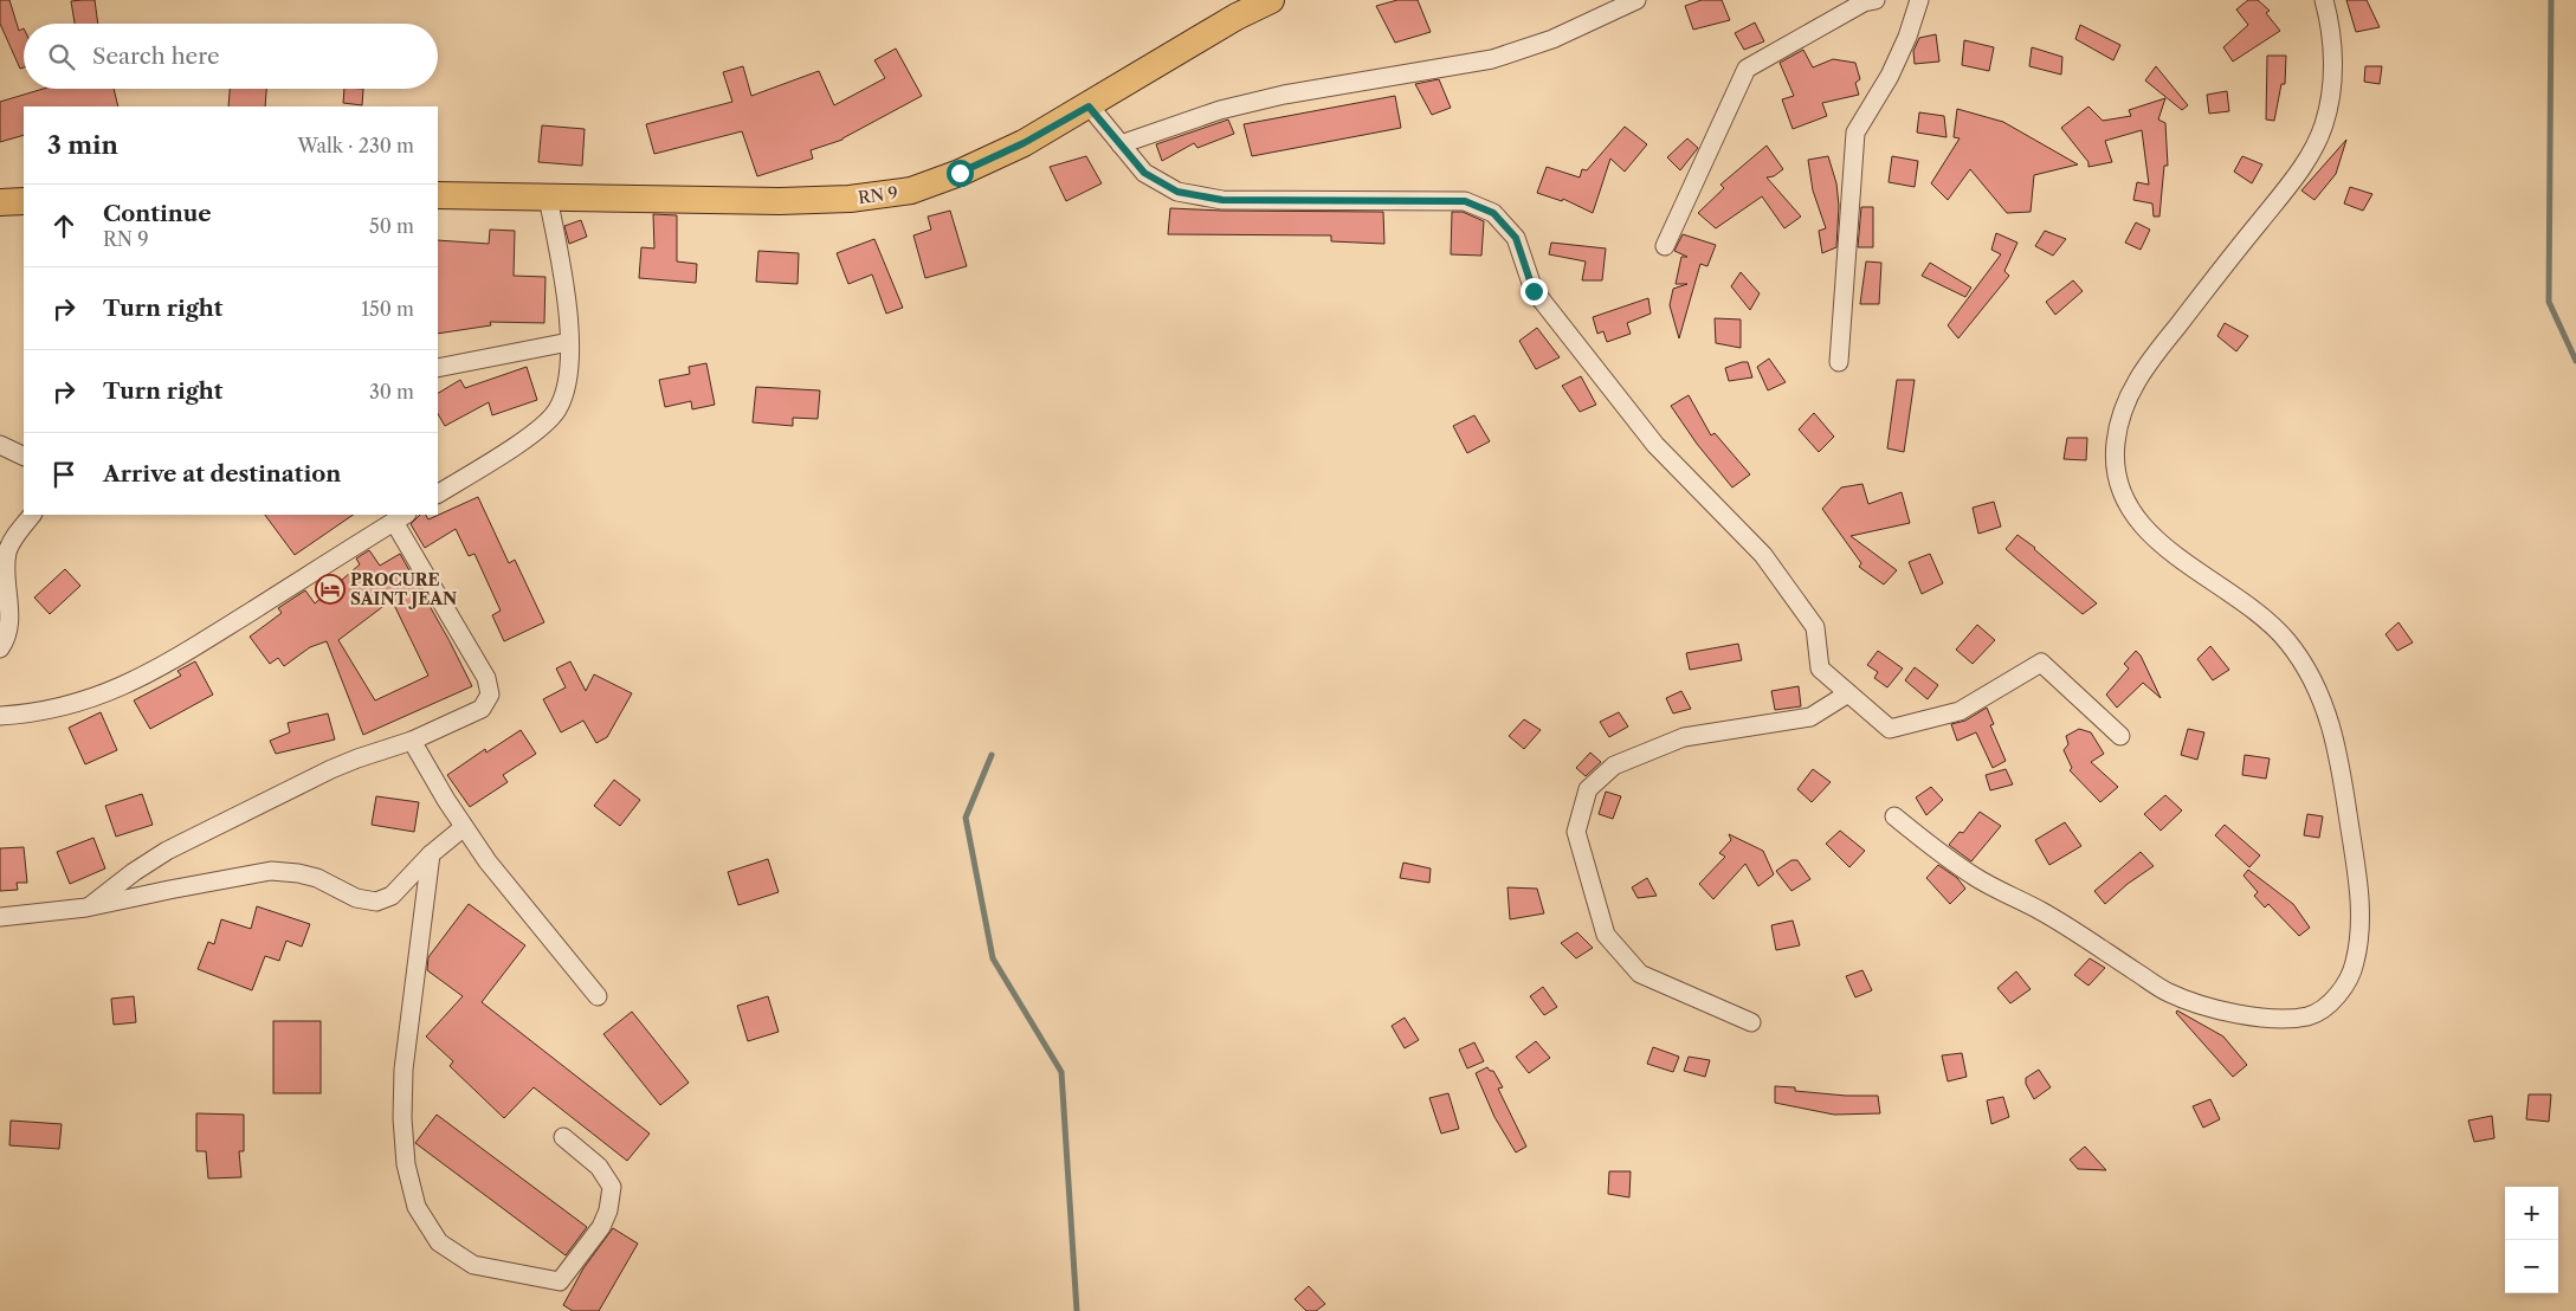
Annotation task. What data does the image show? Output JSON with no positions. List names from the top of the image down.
{
  "streets": {
    "main road": ["RN 9"]
  },
  "places": {
    "hotel": ["PROCURE SAINT JEAN"]
  },
  "page": {
    "search": "Search here",
    "heading": ["3 min", "Walk · 230 m"],
    "list": [
      ["Continue", "RN 9", "50 m"],
      ["Turn right", "150 m"],
      ["Turn right", "30 m"],
      "Arrive at destination"
    ],
    "map_buttons": ["+", "−"]
  }
}
